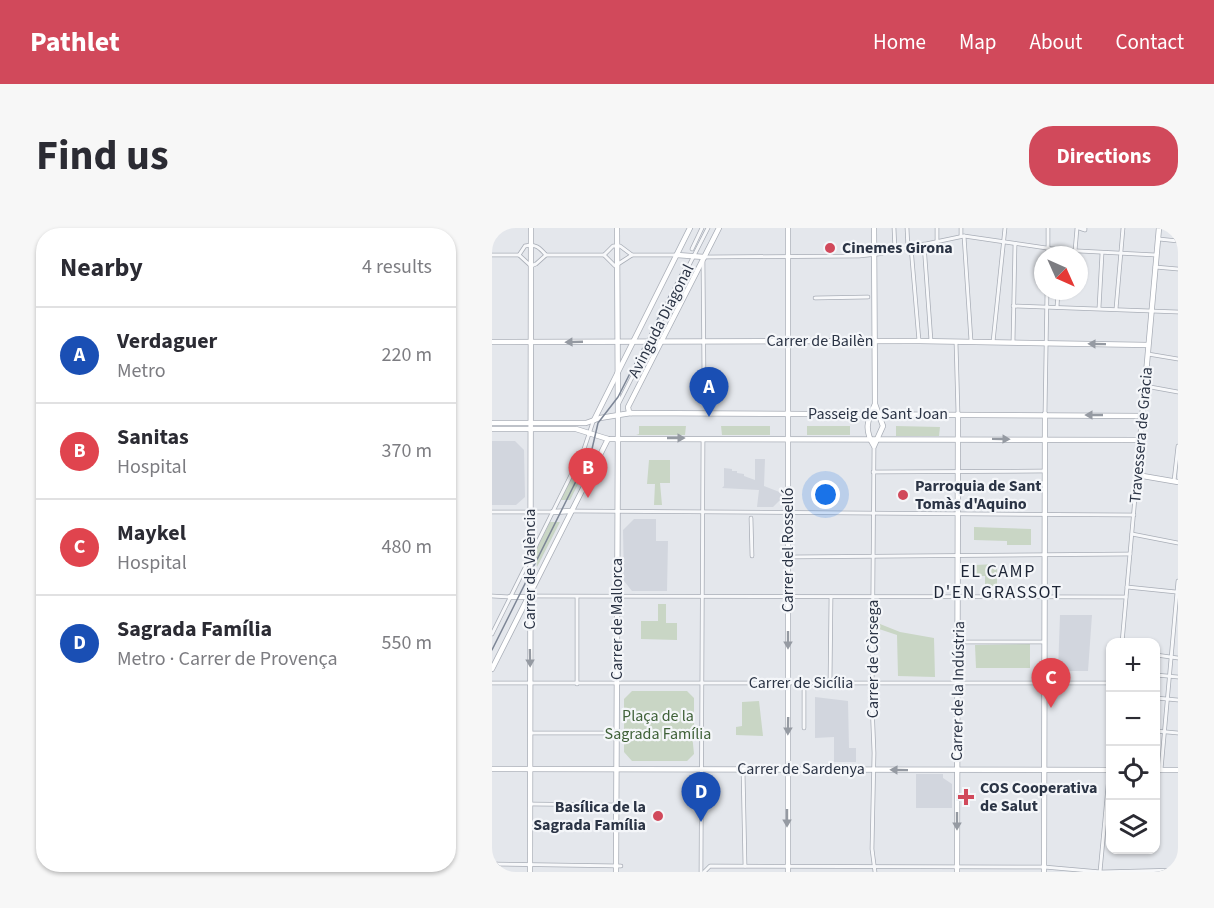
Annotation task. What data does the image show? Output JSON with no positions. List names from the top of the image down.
{
  "streets": {
    "street": [
      "Avinguda Diagonal",
      "Carrer de Bailèn",
      "Passeig de Sant Joan",
      "Travessera de Gràcia",
      "Carrer del Rosselló",
      "Carrer de València",
      "Carrer de Mallorca",
      "Carrer de Còrsega",
      "Carrer de Sicília",
      "Carrer de la Indústria",
      "Carrer de Sardenya"
    ]
  },
  "crossings": [
    ["Avinguda Diagonal", "Carrer de Bailèn"],
    ["Avinguda Diagonal", "Passeig de Sant Joan"],
    ["Avinguda Diagonal", "Carrer de Mallorca"],
    ["Carrer de Bailèn", "Travessera de Gràcia"],
    ["Carrer de Bailèn", "Carrer del Rosselló"],
    ["Carrer de Bailèn", "Carrer de València"],
    ["Passeig de Sant Joan", "Travessera de Gràcia"],
    ["Passeig de Sant Joan", "Carrer del Rosselló"],
    ["Passeig de Sant Joan", "Carrer de Mallorca"],
    ["Passeig de Sant Joan", "Carrer de la Indústria"],
    ["Carrer del Rosselló", "Carrer de Sicília"],
    ["Carrer del Rosselló", "Carrer de Sardenya"],
    ["Carrer de València", "Carrer de Sicília"],
    ["Carrer de València", "Carrer de Sardenya"],
    ["Carrer de Mallorca", "Carrer de Sicília"],
    ["Carrer de Mallorca", "Carrer de Sardenya"],
    ["Carrer de Còrsega", "Carrer de Sicília"],
    ["Carrer de Còrsega", "Carrer de Sardenya"],
    ["Carrer de Sicília", "Carrer de la Indústria"],
    ["Carrer de la Indústria", "Carrer de Sardenya"]
  ],
  "one_way": ["Carrer del Rosselló"],
  "districts": ["EL CAMP D'EN GRASSOT"],
  "parks": ["Plaça de la Sagrada Família"],
  "places": {
    "other": ["Cinemes Girona", "Parroquia de Sant Tomàs d'Aquino", "Basílica de la Sagrada Família"],
    "health": ["COS Cooperativa de Salut"]
  },
  "north": "bottom right",
  "page": {
    "header": "Pathlet",
    "nav": [
      "Home",
      "Map",
      "About",
      "Contact"
    ],
    "title": "Find us",
    "buttons": "Directions",
    "heading": ["Nearby", "4 results"],
    "list": [
      {
        "mark": "A",
        "name": "Verdaguer",
        "note": "Metro",
        "value": "220 m"
      },
      {
        "mark": "B",
        "name": "Sanitas",
        "note": "Hospital",
        "value": "370 m"
      },
      {
        "mark": "C",
        "name": "Maykel",
        "note": "Hospital",
        "value": "480 m"
      },
      {
        "mark": "D",
        "name": "Sagrada Família",
        "note": "Metro · Carrer de Provença",
        "value": "550 m"
      }
    ],
    "pins": [
      "A",
      "B",
      "C",
      "D"
    ],
    "map_buttons": ["+", "−"]
  }
}
